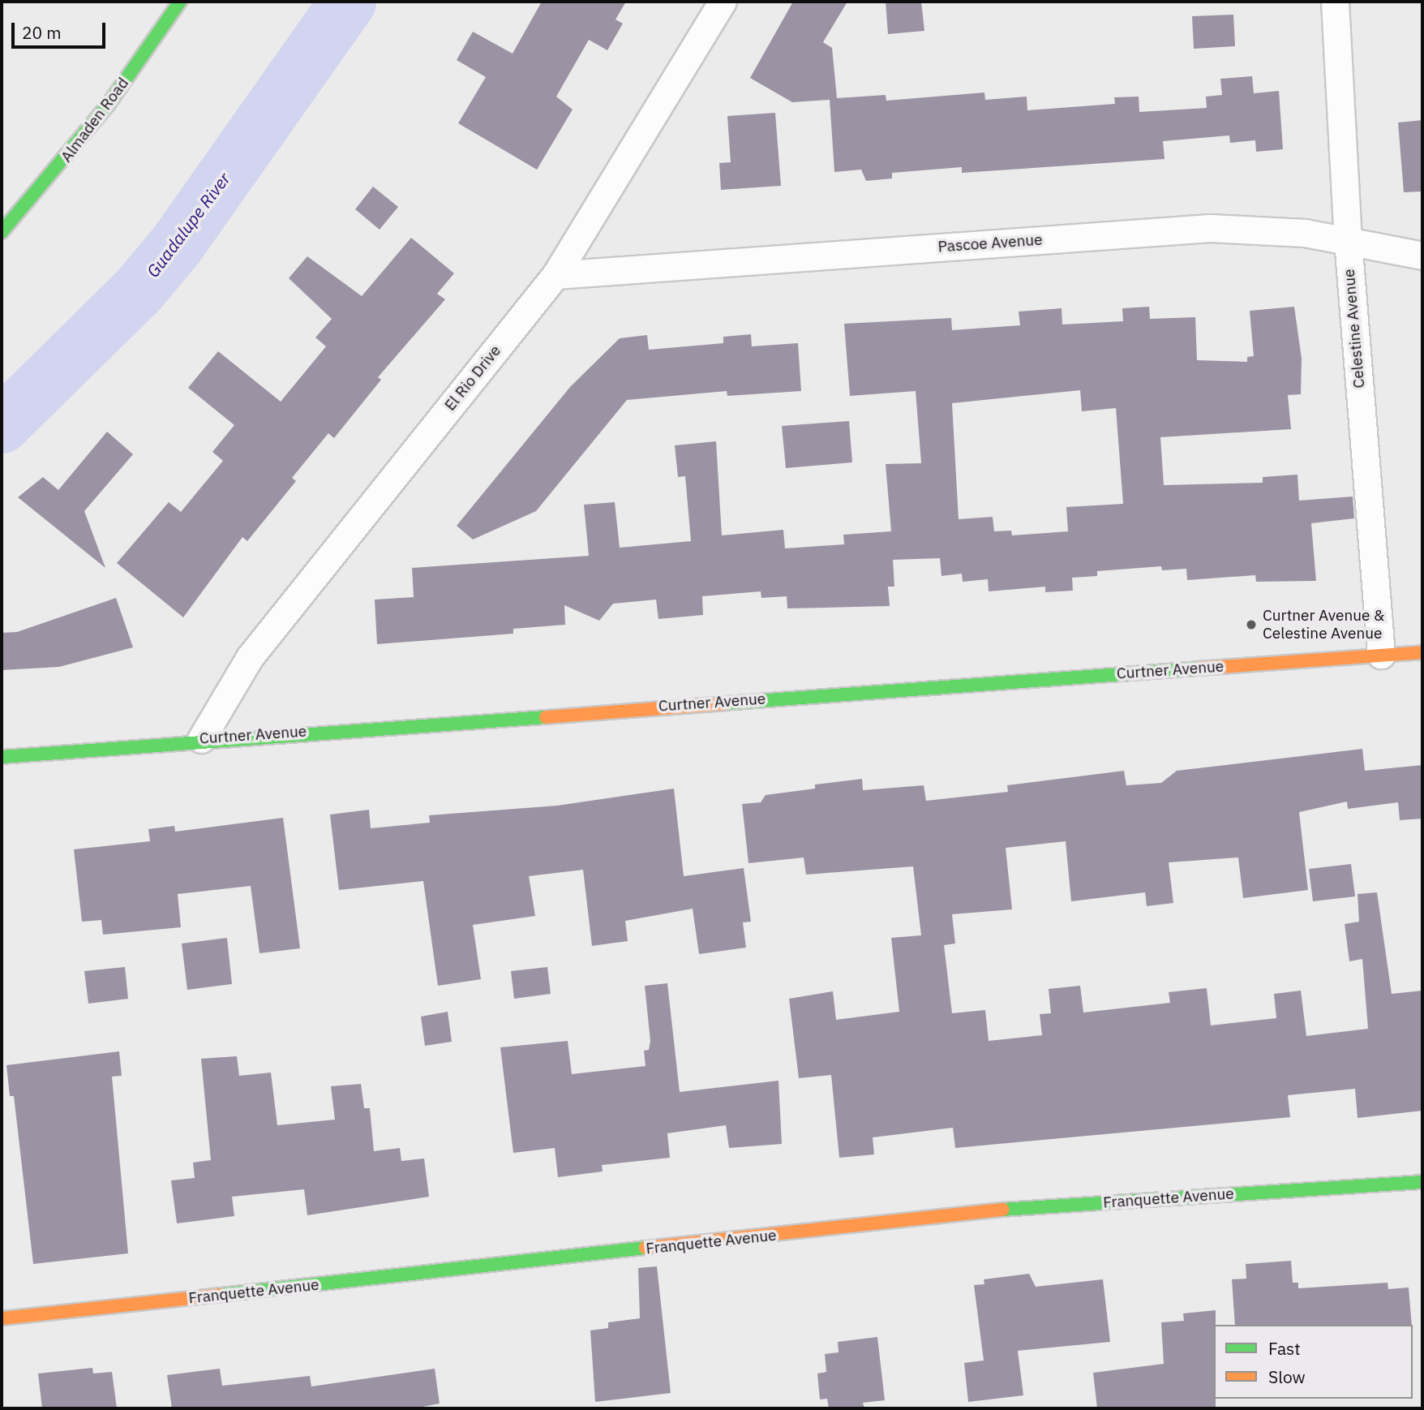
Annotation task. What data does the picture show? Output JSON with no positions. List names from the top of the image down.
{
  "streets": {
    "street": [
      "Almaden Road",
      "Pascoe Avenue",
      "Celestine Avenue",
      "El Rio Drive",
      "Curtner Avenue",
      "Franquette Avenue"
    ]
  },
  "crossings": [
    ["Pascoe Avenue", "Celestine Avenue"],
    ["Pascoe Avenue", "El Rio Drive"],
    ["Celestine Avenue", "Curtner Avenue"],
    ["El Rio Drive", "Curtner Avenue"]
  ],
  "water": ["Guadalupe River"],
  "places": ["Curtner Avenue & Celestine Avenue"],
  "legend": ["Fast", "Slow"],
  "scale_bar": "20 m"
}
